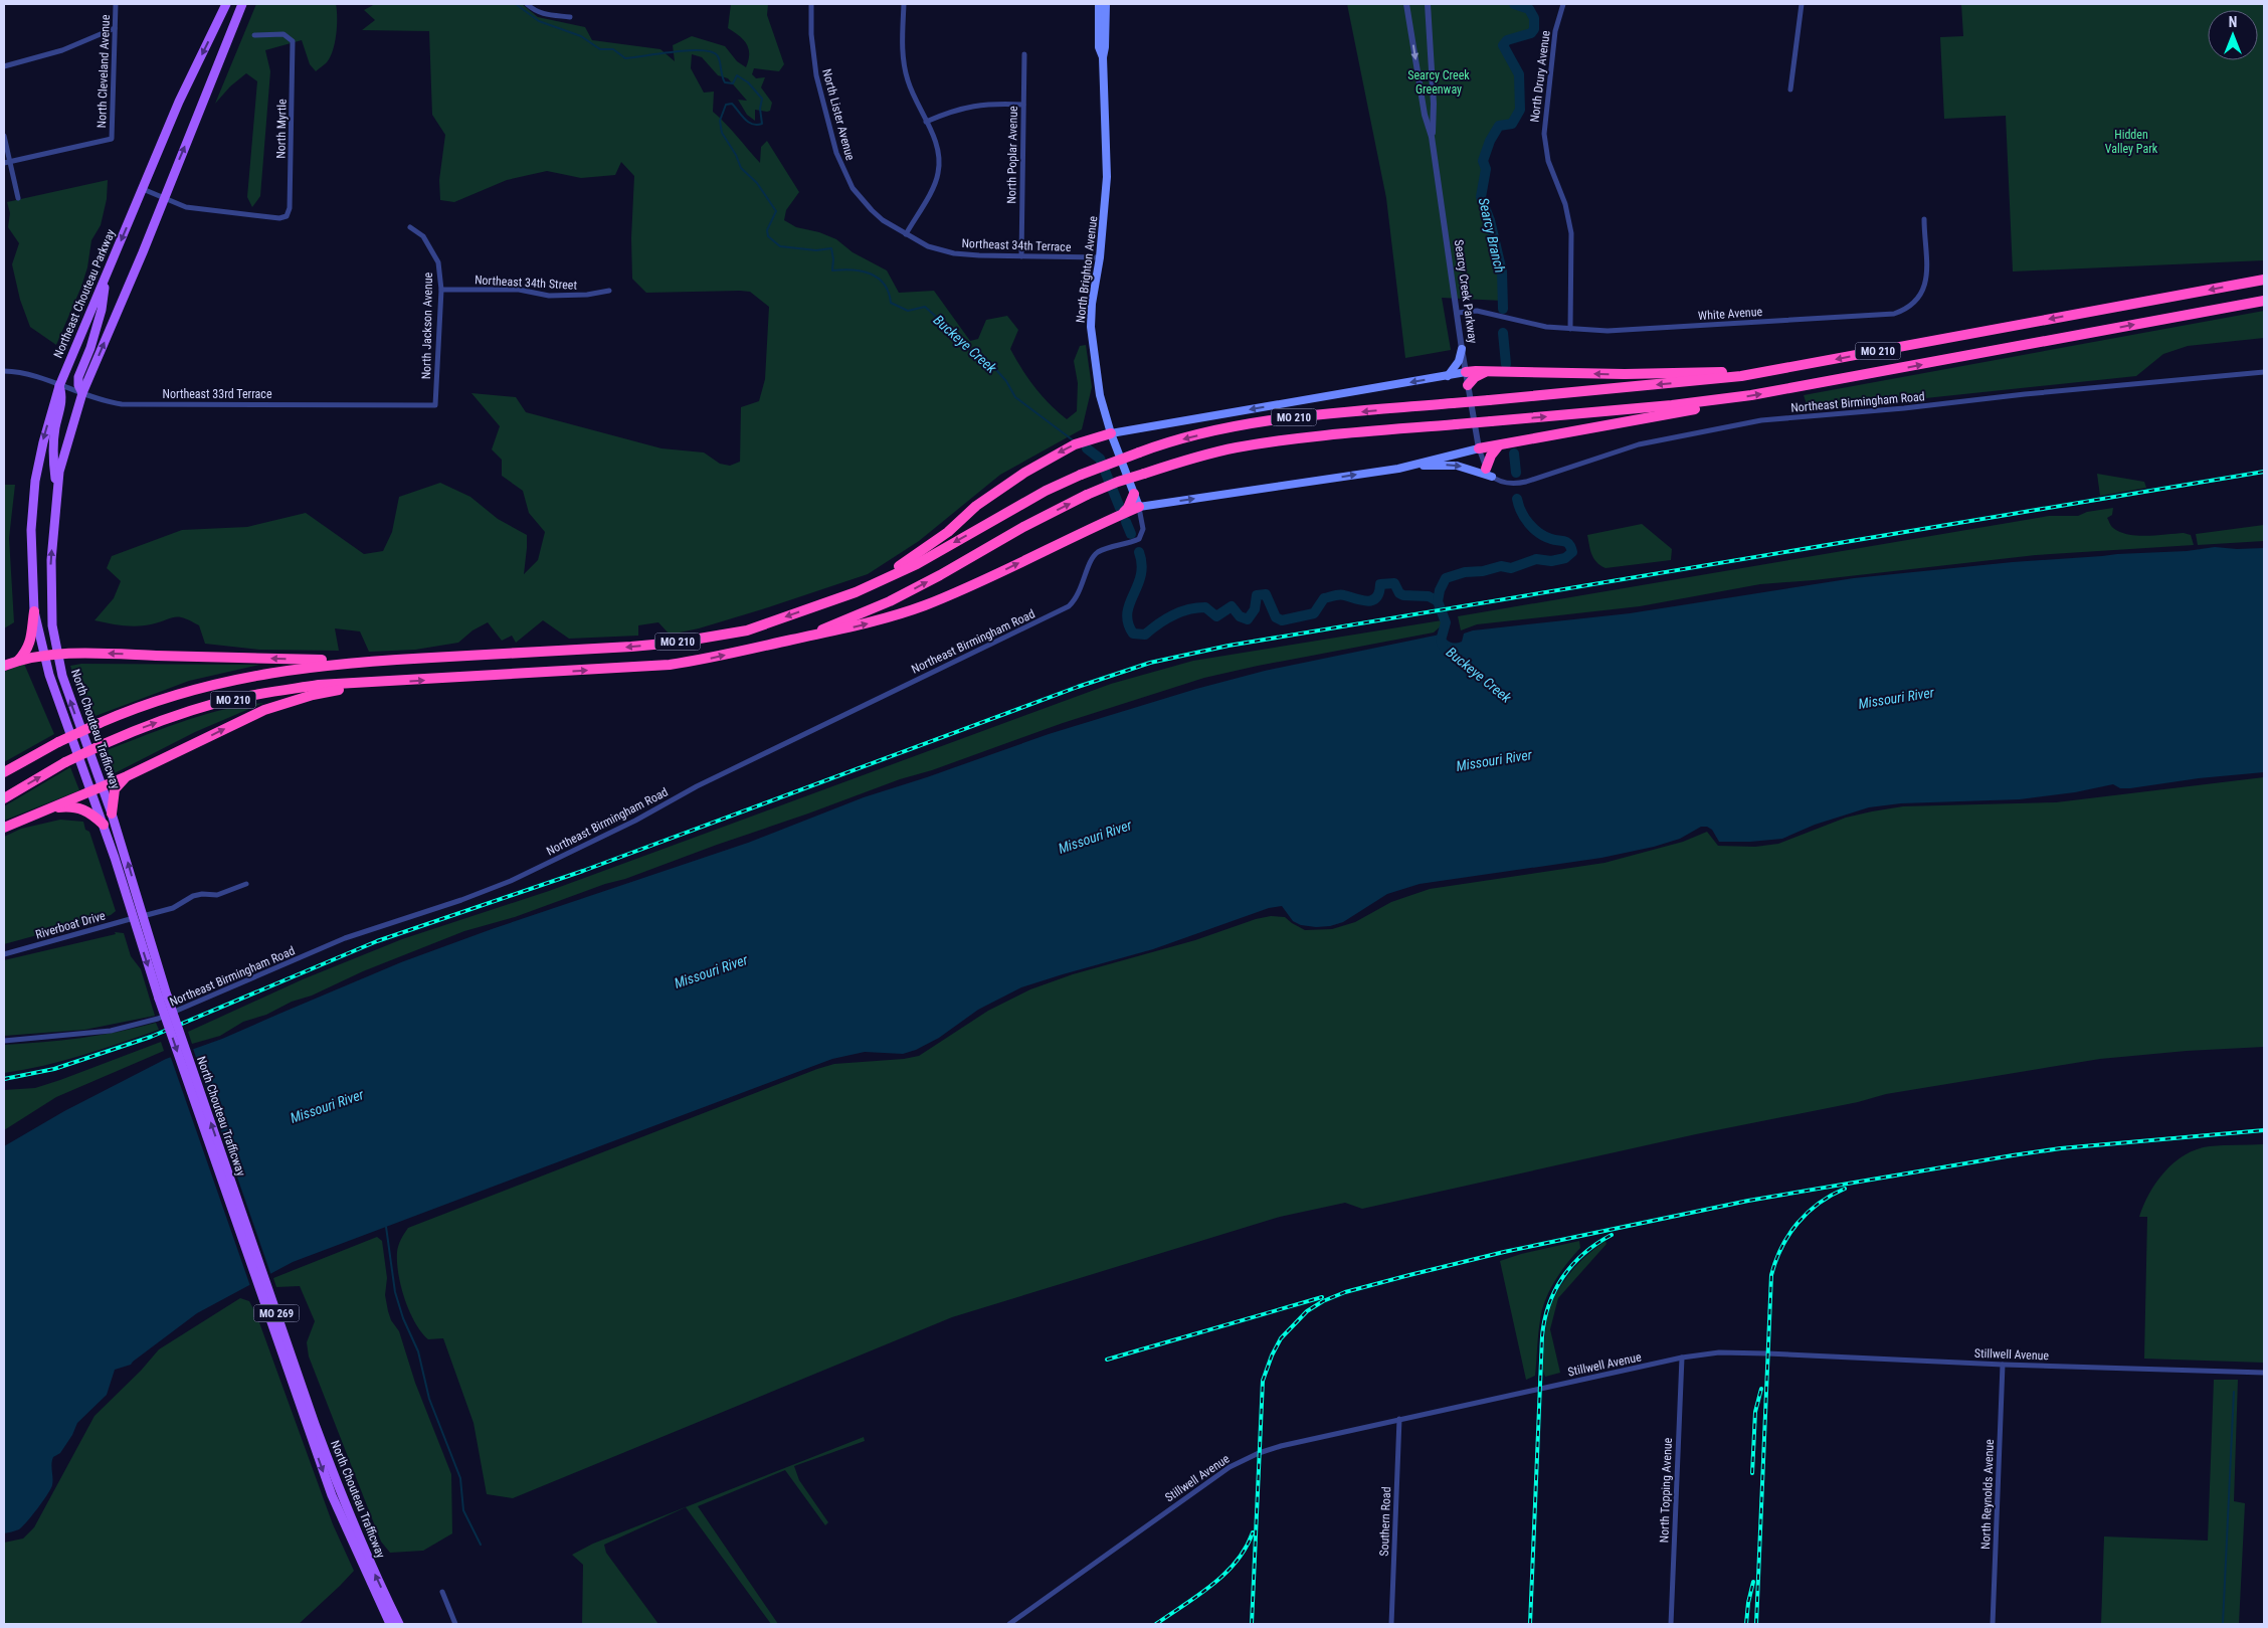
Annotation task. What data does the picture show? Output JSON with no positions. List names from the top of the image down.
{
  "streets": {
    "highway": ["MO 210"],
    "main road": [
      "North Brighton Avenue",
      "Northeast Chouteau Parkway",
      "North Chouteau Trafficway",
      "MO 269"
    ],
    "street": [
      "North Cleveland Avenue",
      "North Drury Avenue",
      "North Lister Avenue",
      "North Myrtle",
      "North Poplar Avenue",
      "Northeast 34th Terrace",
      "Northeast 34th Street",
      "Searcy Creek Parkway",
      "White Avenue",
      "North Jackson Avenue",
      "Northeast 33rd Terrace",
      "Northeast Birmingham Road",
      "Riverboat Drive",
      "Stillwell Avenue",
      "North Topping Avenue",
      "North Reynolds Avenue",
      "Southern Road"
    ]
  },
  "crossings": [
    ["North Drury Avenue", "White Avenue"],
    ["North Lister Avenue", "Northeast 34th Terrace"],
    ["North Poplar Avenue", "Northeast 34th Terrace"],
    ["Northeast 34th Terrace", "North Brighton Avenue"],
    ["North Brighton Avenue", "Northeast Birmingham Road"],
    ["Northeast 34th Street", "North Jackson Avenue"],
    ["Searcy Creek Parkway", "White Avenue"],
    ["Northeast Chouteau Parkway", "Northeast 33rd Terrace"],
    ["Northeast Chouteau Parkway", "North Chouteau Trafficway"],
    ["North Jackson Avenue", "Northeast 33rd Terrace"],
    ["North Chouteau Trafficway", "Riverboat Drive"],
    ["Stillwell Avenue", "North Topping Avenue"],
    ["Stillwell Avenue", "North Reynolds Avenue"],
    ["Stillwell Avenue", "Southern Road"]
  ],
  "water": ["Searcy Branch", "Buckeye Creek", "Missouri River"],
  "parks": ["Searcy Creek Greenway", "Hidden Valley Park"],
  "north": "top"
}
